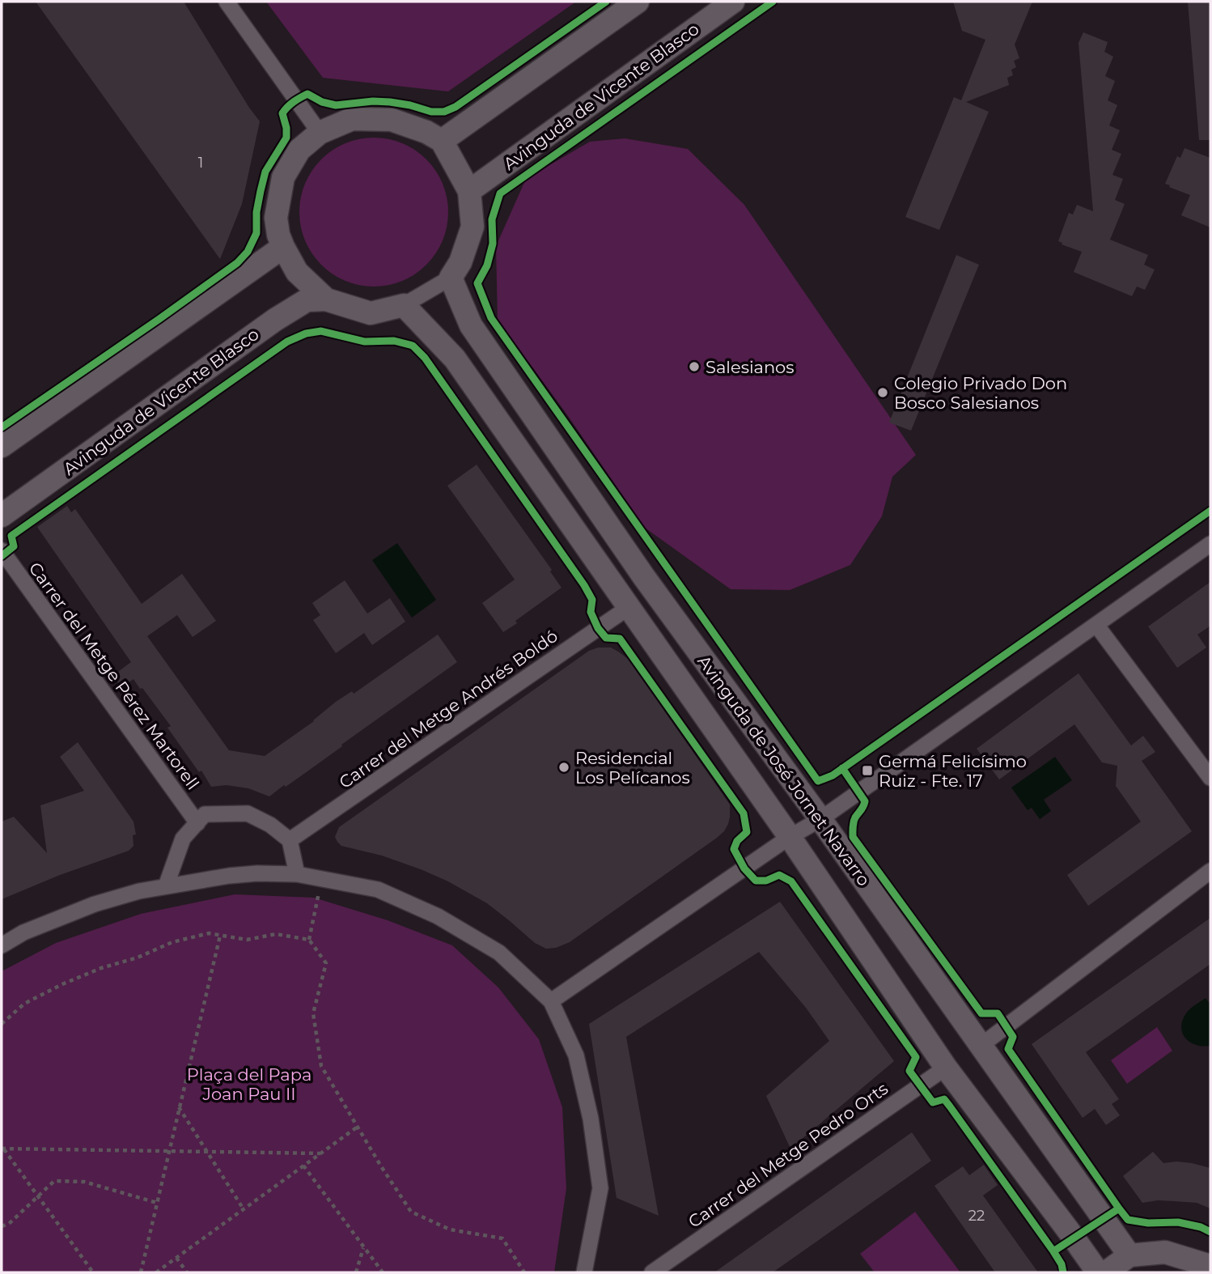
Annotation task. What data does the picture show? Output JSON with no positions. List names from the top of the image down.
{
  "streets": {
    "street": [
      "Avinguda de Vicente Blasco",
      "Carrer del Metge Pérez Martorell",
      "Carrer del Metge Andrés Boldó",
      "Avinguda de José Jornet Navarro",
      "Carrer del Metge Pedro Orts"
    ]
  },
  "crossings": [
    ["Avinguda de Vicente Blasco", "Avinguda de José Jornet Navarro"],
    ["Carrer del Metge Andrés Boldó", "Avinguda de José Jornet Navarro"],
    ["Avinguda de José Jornet Navarro", "Carrer del Metge Pedro Orts"]
  ],
  "parks": ["Plaça del Papa Joan Pau II"],
  "places": {
    "other": ["Salesianos", "Colegio Privado Don Bosco Salesianos", "Residencial Los Pelícanos"],
    "transit": ["Germá Felicísimo Ruiz - Fte. 17"]
  },
  "house_numbers": ["1", "22"]
}
